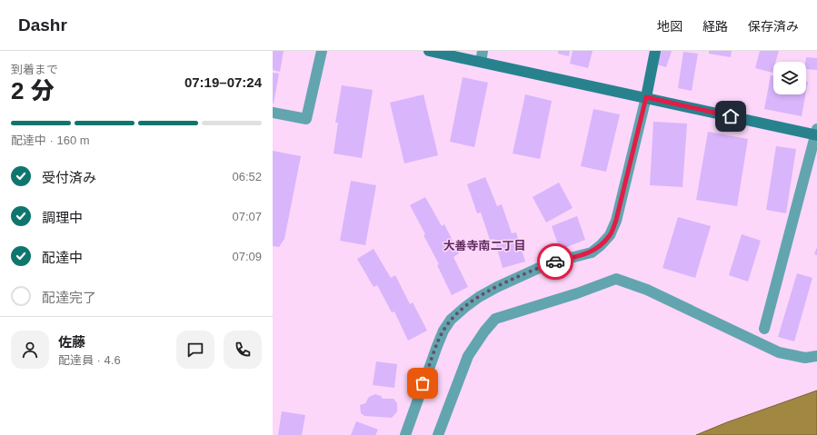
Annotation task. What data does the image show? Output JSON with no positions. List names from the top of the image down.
{
  "districts": ["大善寺南二丁目"],
  "page": {
    "header": "Dashr",
    "nav": ["地図", "経路", "保存済み"],
    "heading": ["2 分", "到着まで", "07:19–07:24"],
    "panel": ["佐藤", "配達員 · 4.6"],
    "bar": "配達中 · 160 m",
    "list": [
      ["受付済み", "06:52"],
      ["調理中", "07:07"],
      ["配達中", "07:09"],
      "配達完了"
    ]
  }
}
